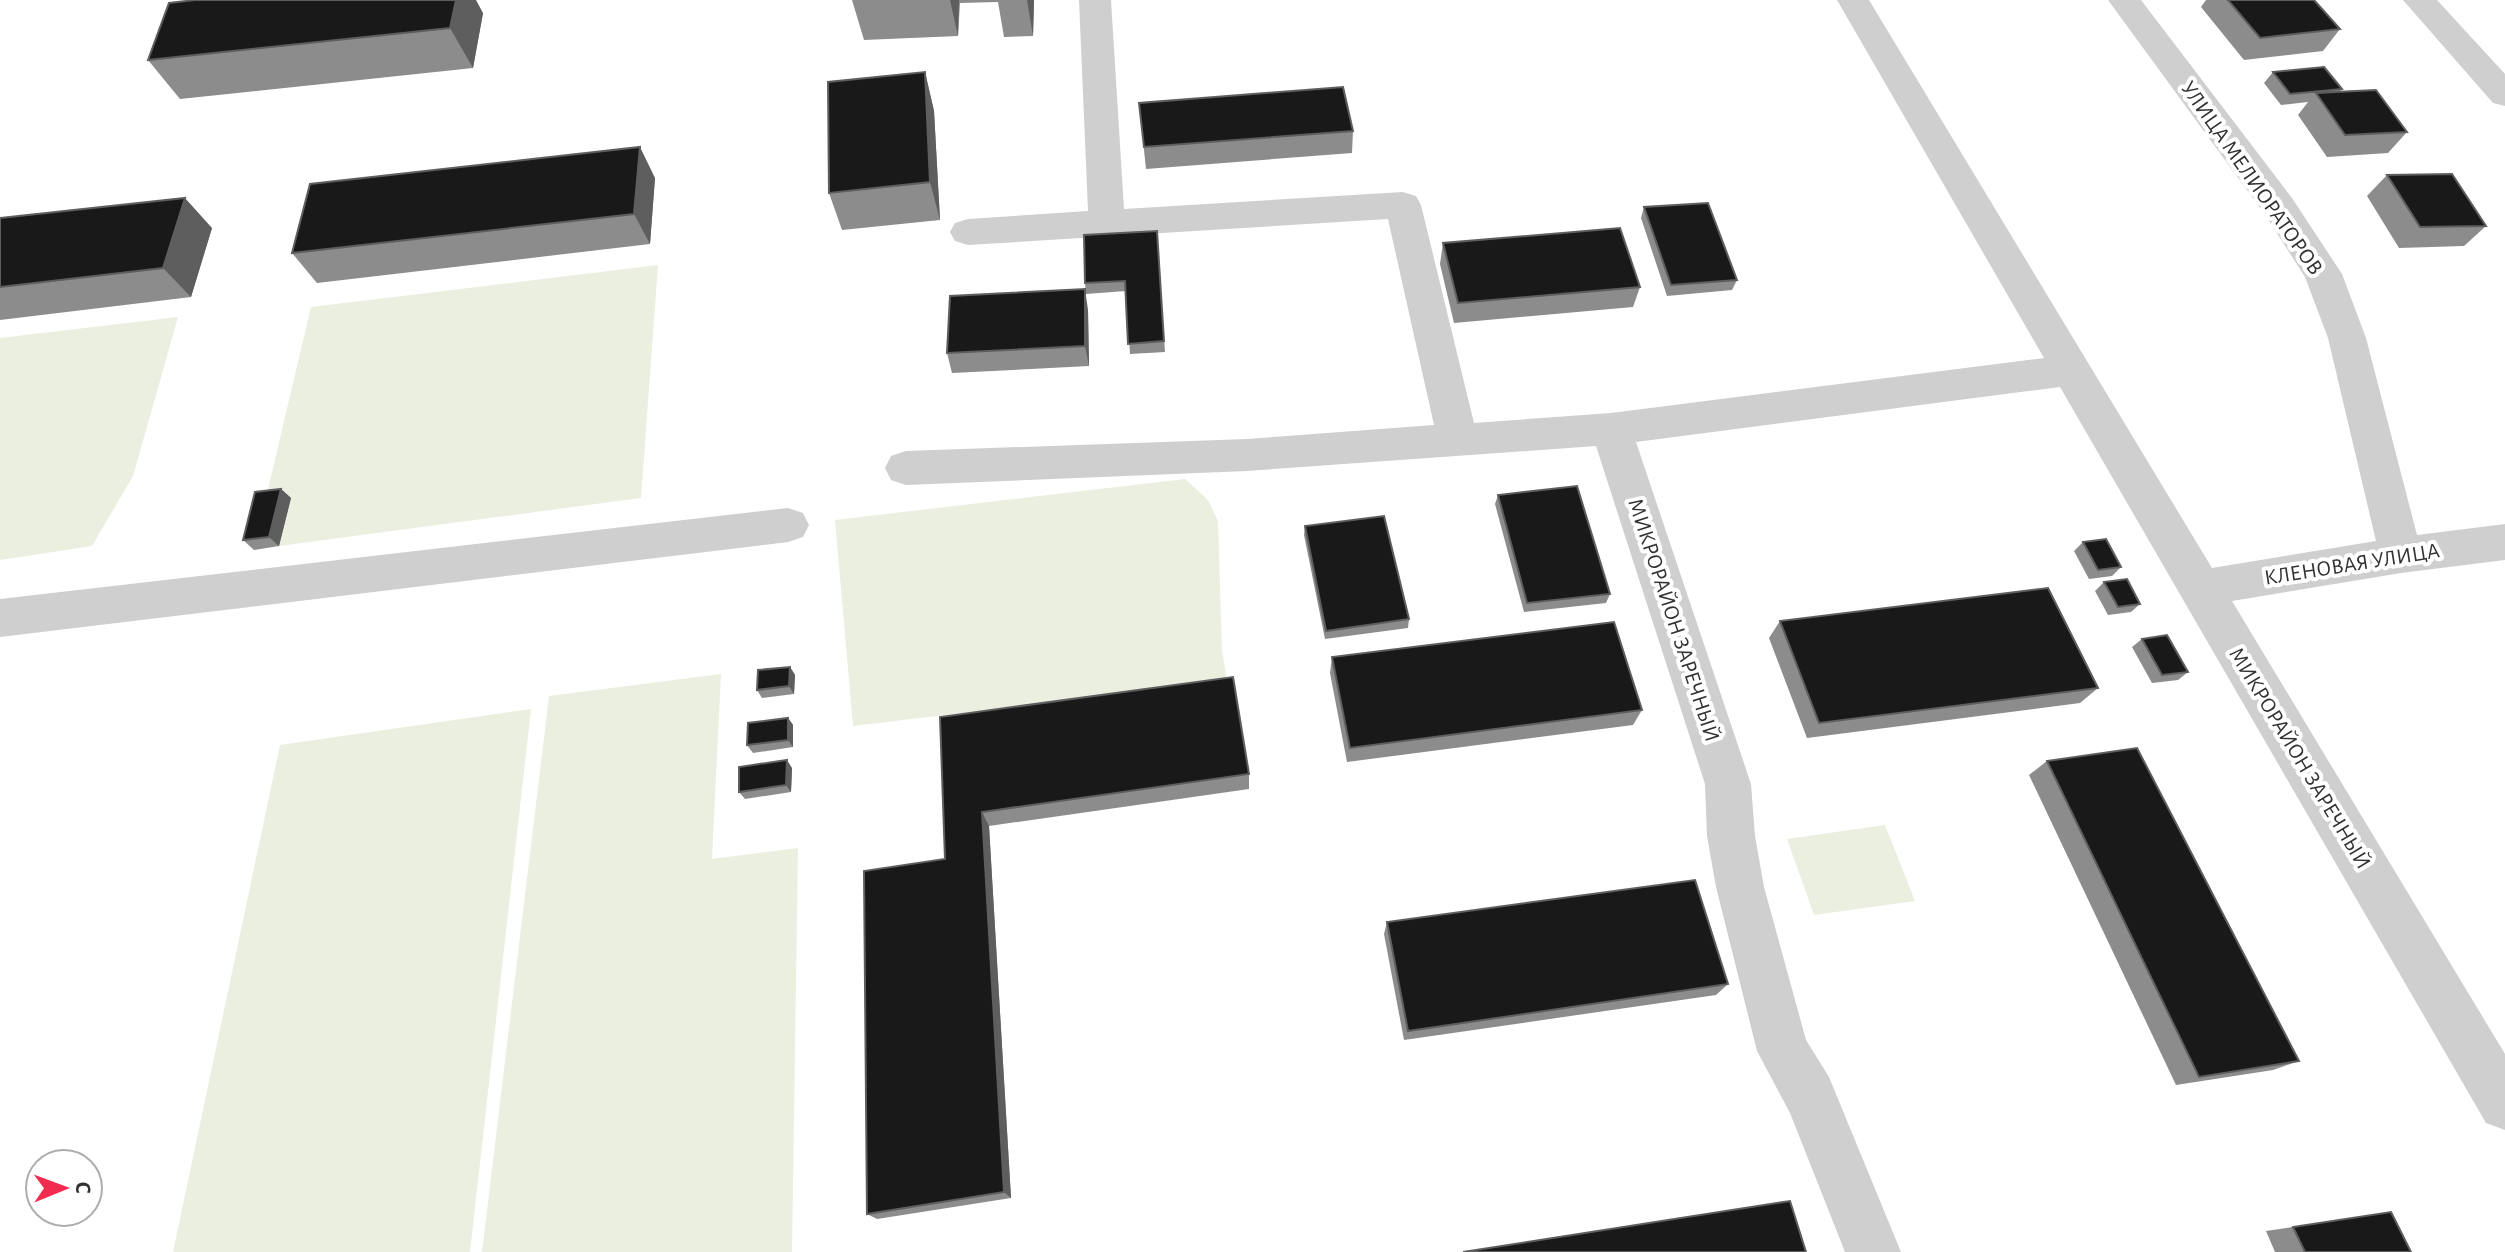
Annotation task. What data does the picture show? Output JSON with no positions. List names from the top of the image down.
{
  "streets": {
    "street": ["УЛИЦА МЕЛИОРАТОРОВ", "КЛЕНОВАЯ УЛИЦА", "МИКРОРАЙОН ЗАРЕЧНЫЙ"]
  },
  "crossings": [
    ["УЛИЦА МЕЛИОРАТОРОВ", "КЛЕНОВАЯ УЛИЦА"],
    ["КЛЕНОВАЯ УЛИЦА", "МИКРОРАЙОН ЗАРЕЧНЫЙ"]
  ],
  "north": "right"
}
